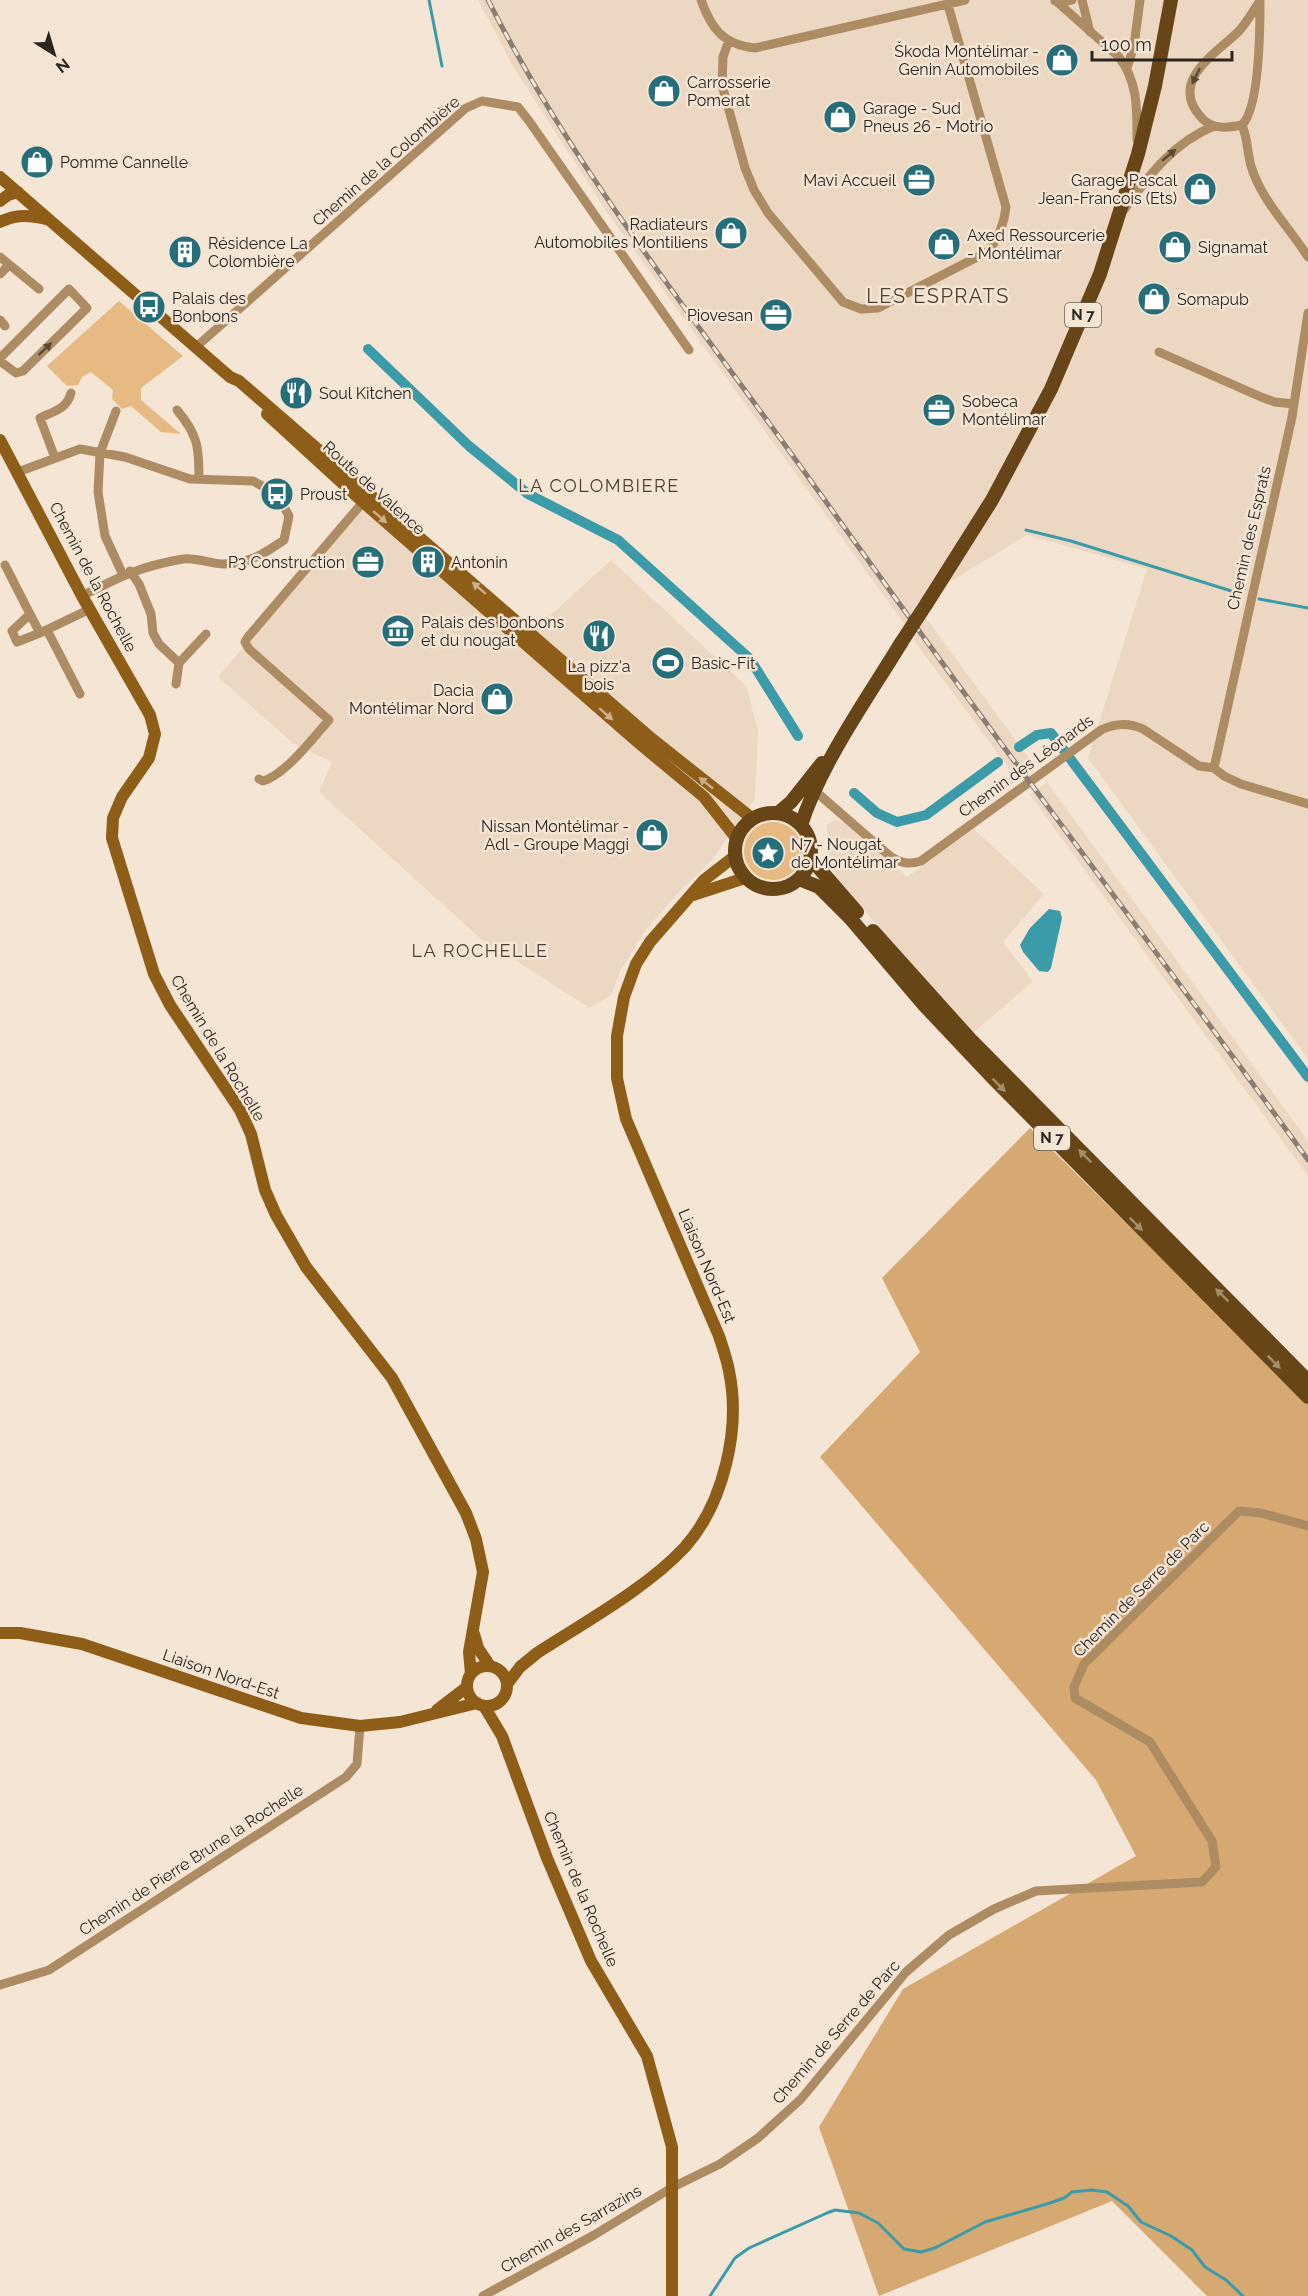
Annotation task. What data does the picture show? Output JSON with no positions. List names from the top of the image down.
{
  "streets": {
    "main road": [
      "N 7",
      "Route de Valence",
      "Chemin de la Rochelle",
      "Liaison Nord-Est"
    ],
    "street": [
      "Chemin de la Colombière",
      "Chemin des Esprats",
      "Chemin des Léonards",
      "Chemin de Serre de Parc",
      "Chemin de Pierre Brune la Rochelle",
      "Chemin des Sarrazins"
    ]
  },
  "crossings": [
    ["Chemin de la Colombière", "Route de Valence"],
    ["N 7", "Route de Valence"],
    ["N 7", "Chemin des Léonards"],
    ["N 7", "Liaison Nord-Est"],
    ["Route de Valence", "Liaison Nord-Est"],
    ["Chemin des Esprats", "Chemin des Léonards"],
    ["Chemin de la Rochelle", "Liaison Nord-Est"],
    ["Chemin de la Rochelle", "Chemin de Serre de Parc"],
    ["Chemin de la Rochelle", "Chemin des Sarrazins"],
    ["Liaison Nord-Est", "Chemin de Pierre Brune la Rochelle"],
    ["Chemin de Serre de Parc", "Chemin des Sarrazins"]
  ],
  "districts": ["LES ESPRATS", "LA COLOMBIERE", "LA ROCHELLE"],
  "places": {
    "shop": [
      "Škoda Montélimar - Genin Automobiles",
      "Carrosserie Pomerat",
      "Garage - Sud Pneus 26 - Motrio",
      "Pomme Cannelle",
      "Garage Pascal Jean-Francois (Ets)",
      "Radiateurs Automobiles Montiliens",
      "Axed Ressourcerie - Montélimar",
      "Signamat",
      "Somapub",
      "Dacia Montélimar Nord",
      "Nissan Montélimar - Adl - Groupe Maggi"
    ],
    "office": [
      "Mavi Accueil",
      "Piovesan",
      "Sobeca Montélimar",
      "P3 Construction"
    ],
    "building": ["Résidence La Colombière", "Antonin"],
    "bus stop": ["Palais des Bonbons", "Proust"],
    "restaurant": ["Soul Kitchen", "La pizz'a bois"],
    "museum": ["Palais des bonbons et du nougat"],
    "sports": ["Basic-Fit"],
    "place": ["N7 - Nougat de Montélimar"]
  },
  "scale_bar": "100 m",
  "north": "bottom right"
}
